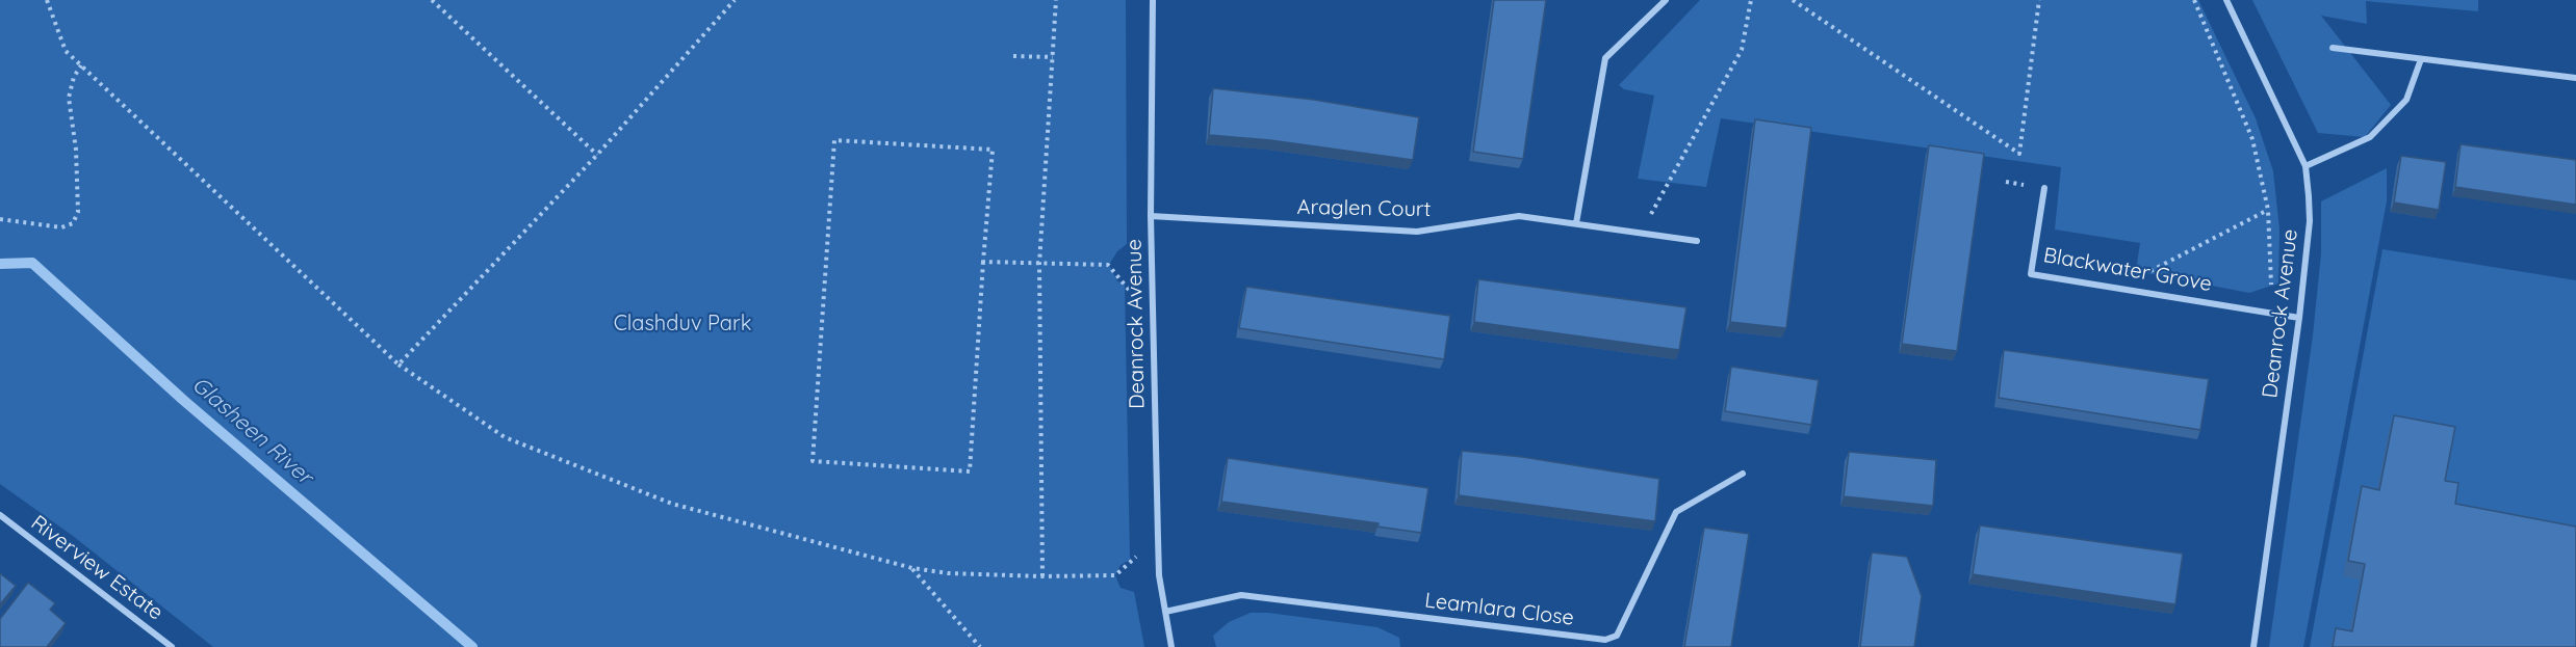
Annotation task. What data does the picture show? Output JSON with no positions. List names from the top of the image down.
{
  "streets": {
    "street": [
      "Araglen Court",
      "Blackwater Grove",
      "Deanrock Avenue",
      "Riverview Estate",
      "Leamlara Close"
    ]
  },
  "crossings": [
    ["Araglen Court", "Deanrock Avenue"],
    ["Blackwater Grove", "Deanrock Avenue"],
    ["Deanrock Avenue", "Leamlara Close"]
  ],
  "water": ["Glasheen River"],
  "parks": ["Clashduv Park"]
}
